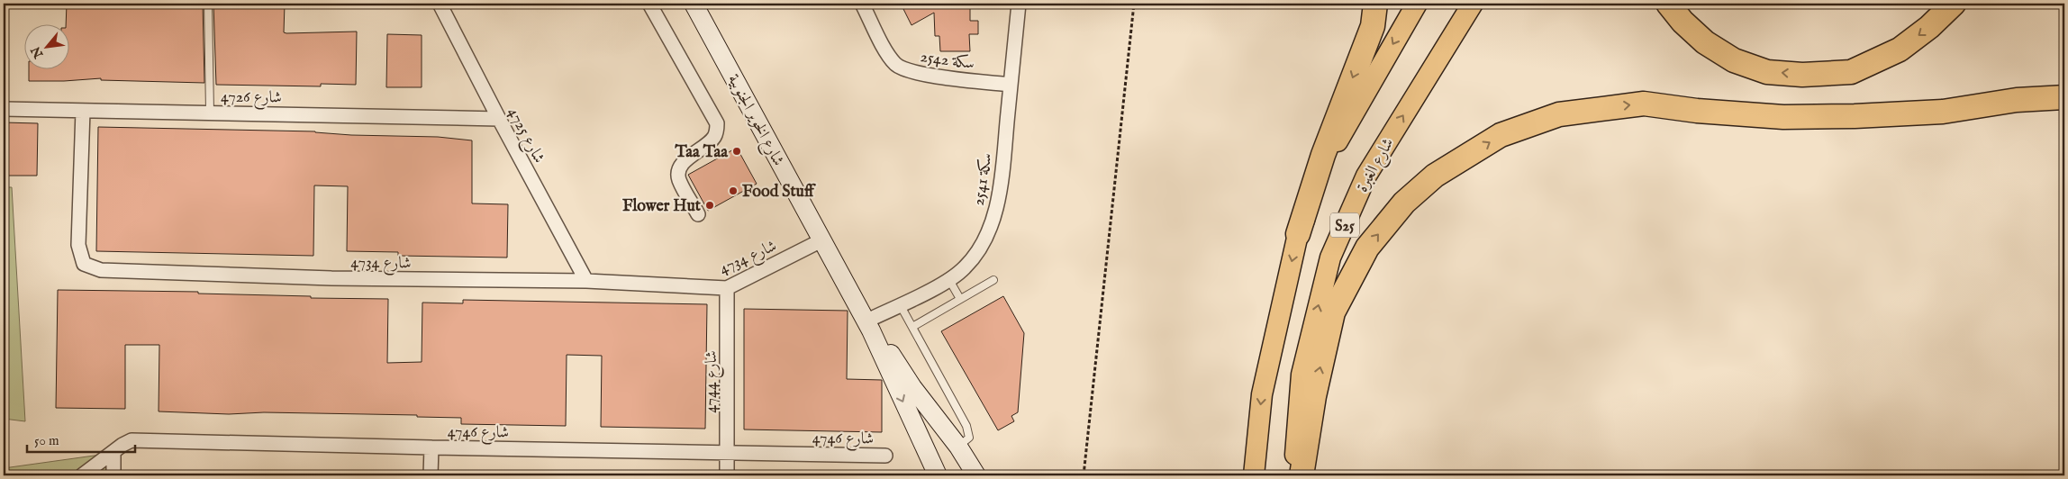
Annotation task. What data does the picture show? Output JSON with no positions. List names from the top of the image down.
{
  "streets": {
    "main road": ["شارع الغبرة", "S25"],
    "street": [
      "سكة 2542",
      "4726 شارع",
      "شارع الخوير الجنوبية",
      "4725 شارع",
      "سكة 2541",
      "4734 شارع",
      "4744 شارع",
      "4746 شارع"
    ]
  },
  "crossings": [
    ["سكة 2542", "سكة 2541"],
    ["4726 شارع", "4725 شارع"],
    ["4726 شارع", "4734 شارع"],
    ["شارع الخوير الجنوبية", "سكة 2541"],
    ["شارع الخوير الجنوبية", "4734 شارع"],
    ["4725 شارع", "4734 شارع"],
    ["4734 شارع", "4744 شارع"],
    ["4744 شارع", "4746 شارع"]
  ],
  "places": ["Taa Taa", "Food Stuff", "Flower Hut"],
  "scale_bar": "50 m",
  "north": "bottom left"
}
